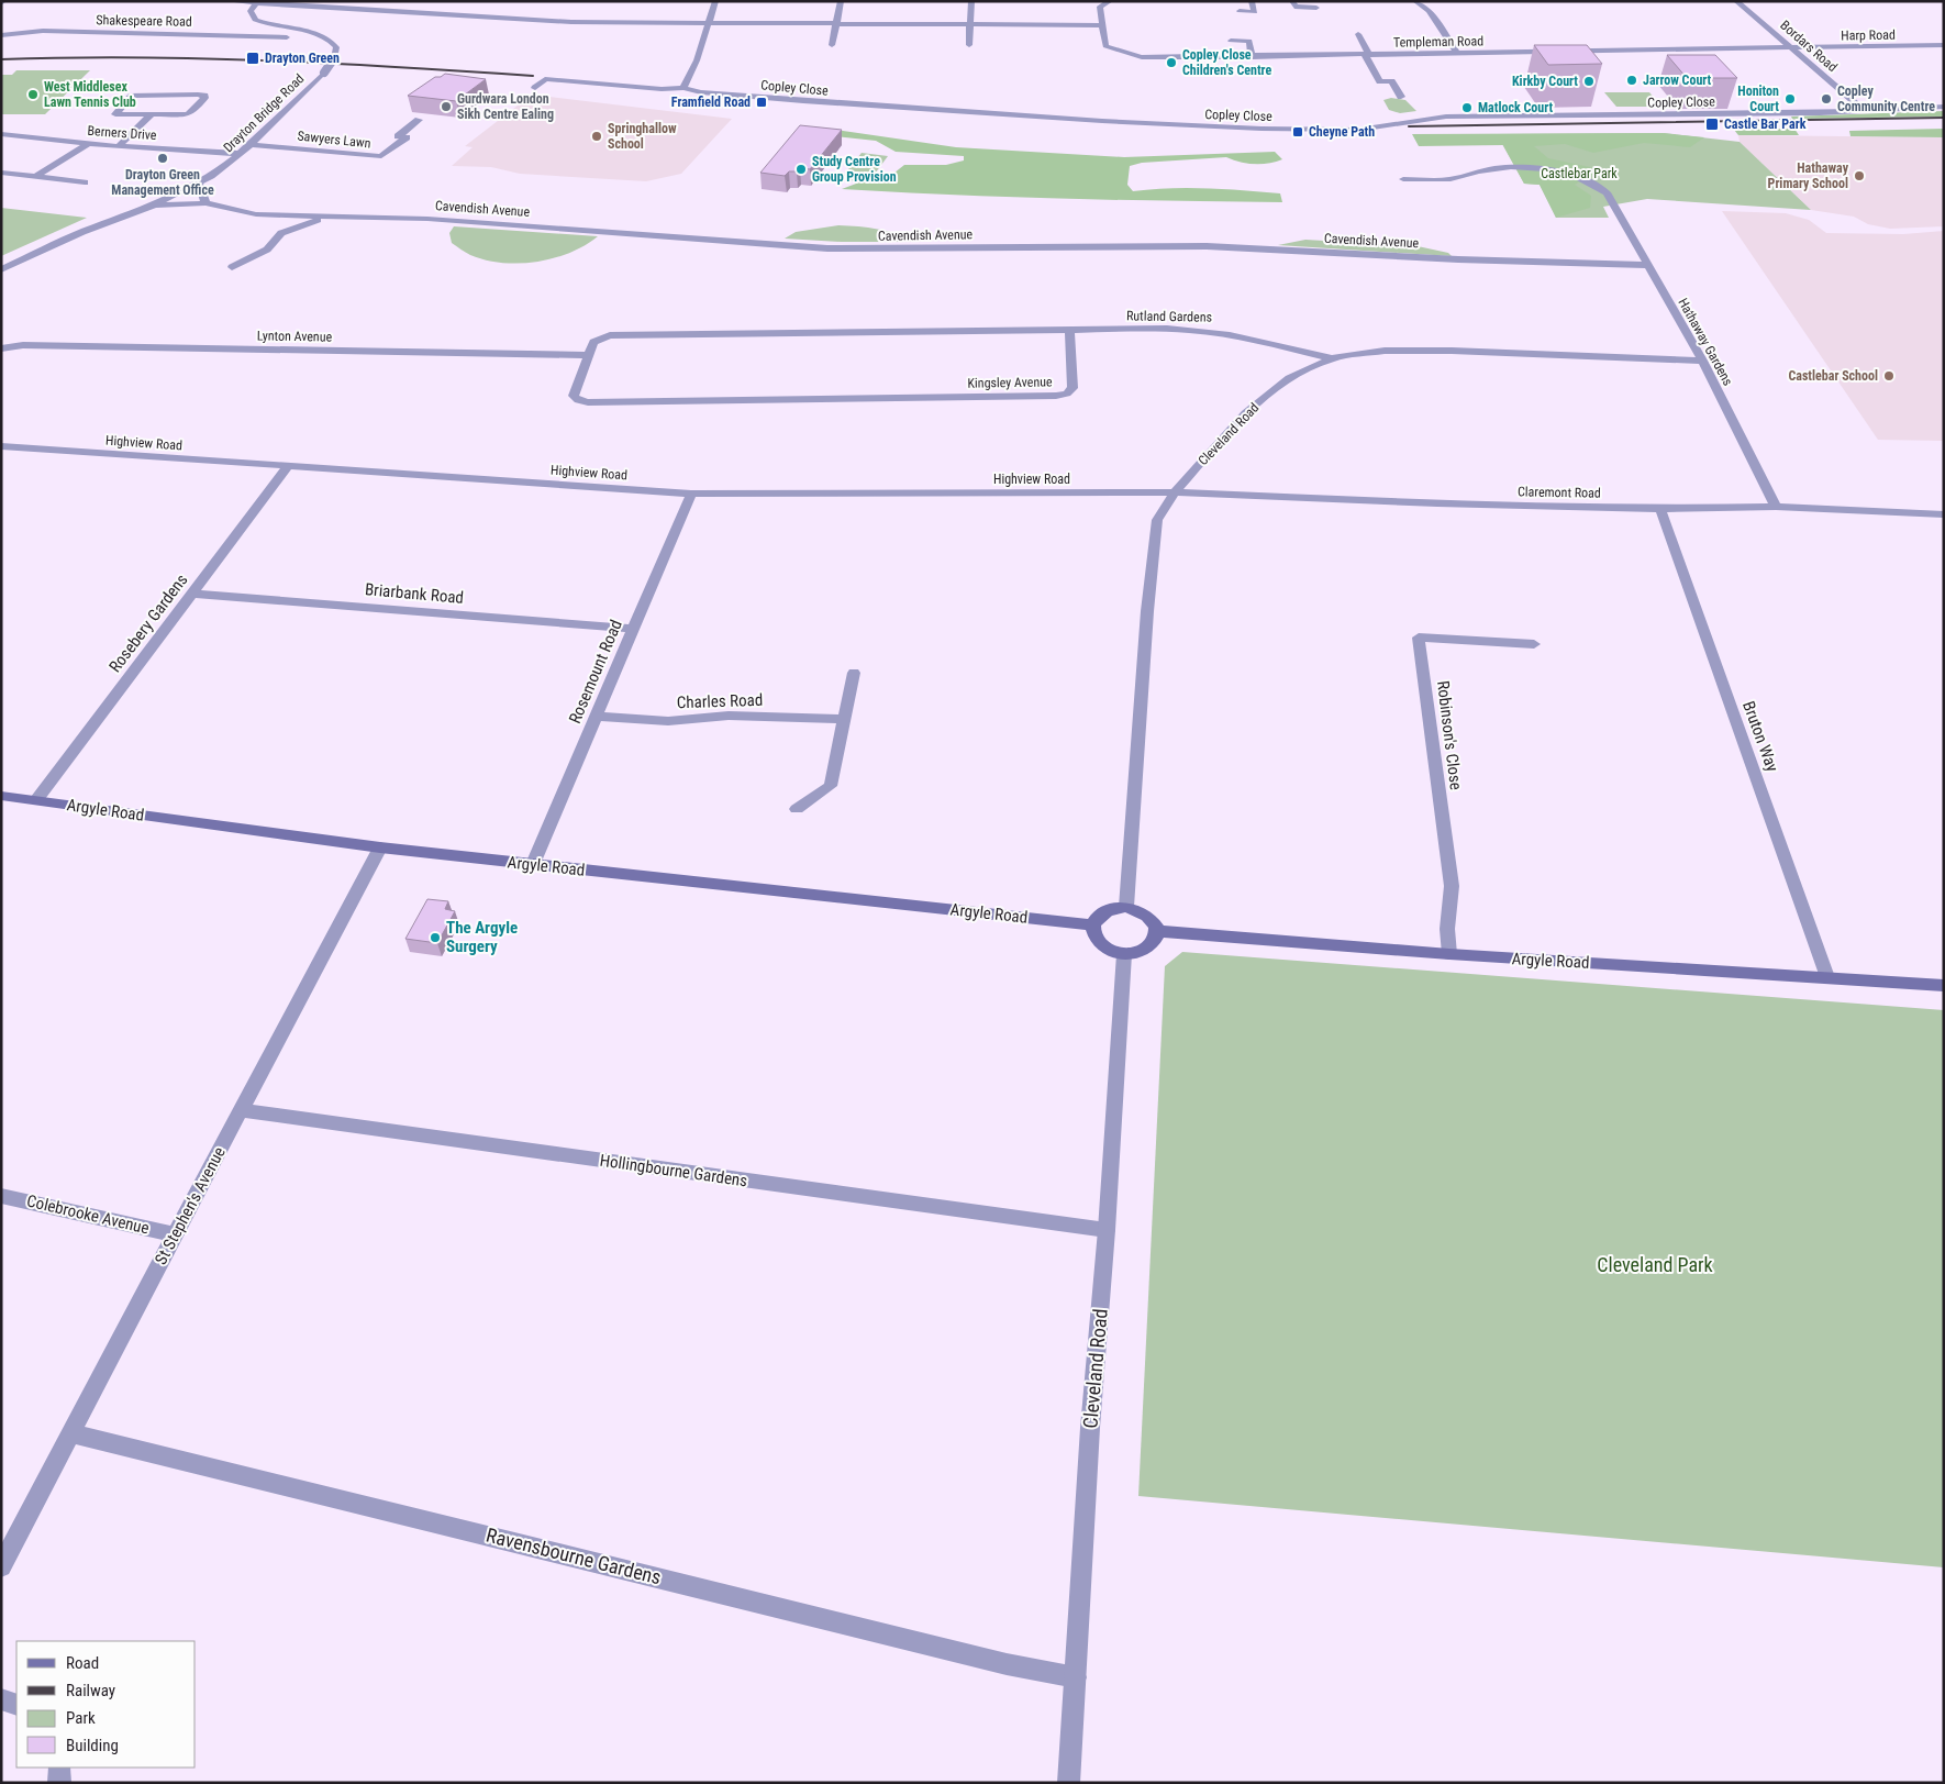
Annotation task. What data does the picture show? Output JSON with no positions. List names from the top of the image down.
{
  "streets": {
    "main road": ["Argyle Road"],
    "street": [
      "Shakespeare Road",
      "Harp Road",
      "Templeman Road",
      "Bordars Road",
      "Copley Close",
      "Drayton Bridge Road",
      "Berners Drive",
      "Sawyers Lawn",
      "Cavendish Avenue",
      "Rutland Gardens",
      "Lynton Avenue",
      "Hathaway Gardens",
      "Kingsley Avenue",
      "Cleveland Road",
      "Highview Road",
      "Claremont Road",
      "Briarbank Road",
      "Rosebery Gardens",
      "Rosemount Road",
      "Charles Road",
      "Robinson's Close",
      "Bruton Way",
      "Hollingbourne Gardens",
      "St Stephen's Avenue",
      "Colebrooke Avenue",
      "Ravensbourne Gardens"
    ]
  },
  "crossings": [
    ["Harp Road", "Templeman Road"],
    ["Harp Road", "Bordars Road"],
    ["Templeman Road", "Bordars Road"],
    ["Bordars Road", "Copley Close"],
    ["Drayton Bridge Road", "Berners Drive"],
    ["Drayton Bridge Road", "Sawyers Lawn"],
    ["Drayton Bridge Road", "Cavendish Avenue"],
    ["Cavendish Avenue", "Hathaway Gardens"],
    ["Rutland Gardens", "Kingsley Avenue"],
    ["Rutland Gardens", "Cleveland Road"],
    ["Lynton Avenue", "Kingsley Avenue"],
    ["Hathaway Gardens", "Cleveland Road"],
    ["Hathaway Gardens", "Claremont Road"],
    ["Cleveland Road", "Highview Road"],
    ["Cleveland Road", "Claremont Road"],
    ["Cleveland Road", "Argyle Road"],
    ["Cleveland Road", "Hollingbourne Gardens"],
    ["Cleveland Road", "Ravensbourne Gardens"],
    ["Highview Road", "Claremont Road"],
    ["Highview Road", "Rosebery Gardens"],
    ["Highview Road", "Rosemount Road"],
    ["Claremont Road", "Bruton Way"],
    ["Briarbank Road", "Rosebery Gardens"],
    ["Briarbank Road", "Rosemount Road"],
    ["Rosebery Gardens", "Argyle Road"],
    ["Rosemount Road", "Charles Road"],
    ["Rosemount Road", "Argyle Road"],
    ["Robinson's Close", "Argyle Road"],
    ["Bruton Way", "Argyle Road"],
    ["Argyle Road", "St Stephen's Avenue"],
    ["Hollingbourne Gardens", "St Stephen's Avenue"],
    ["St Stephen's Avenue", "Colebrooke Avenue"],
    ["St Stephen's Avenue", "Ravensbourne Gardens"]
  ],
  "parks": ["Castlebar Park", "Cleveland Park"],
  "places": {
    "transit": [
      "Drayton Green",
      "Framfield Road",
      "Castle Bar Park",
      "Cheyne Path"
    ],
    "other": [
      "Copley Close Children's Centre",
      "Jarrow Court",
      "Kirkby Court",
      "West Middlesex Lawn Tennis Club",
      "Honiton Court",
      "Copley Community Centre",
      "Gurdwara London Sikh Centre Ealing",
      "Matlock Court",
      "Springhallow School",
      "Drayton Green Management Office",
      "Study Centre Group Provision",
      "Hathaway Primary School",
      "Castlebar School",
      "The Argyle Surgery"
    ]
  },
  "legend": [
    "Road",
    "Railway",
    "Park",
    "Building"
  ]
}
